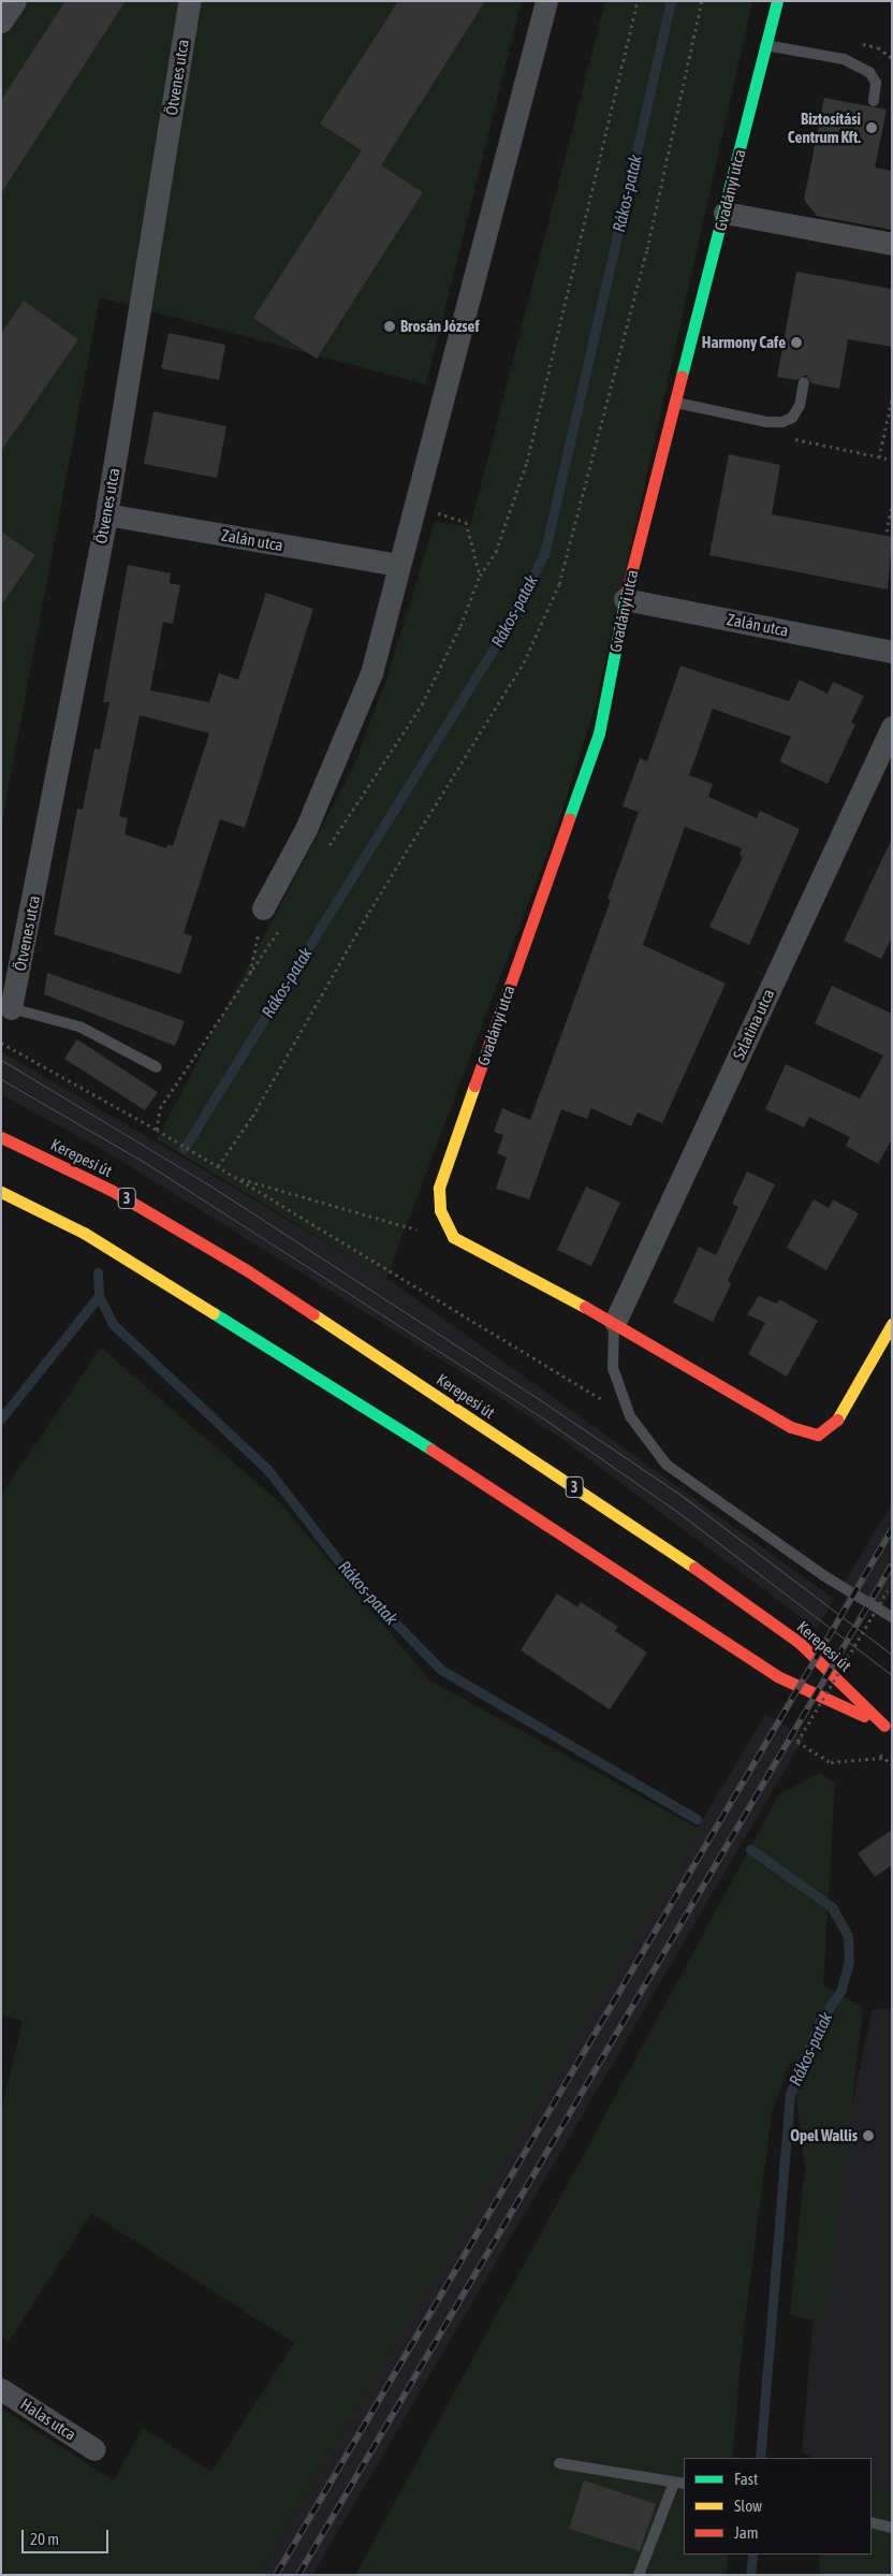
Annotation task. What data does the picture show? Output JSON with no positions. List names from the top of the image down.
{
  "streets": {
    "main road": ["Gvadányi utca", "Kerepesi út", "3"],
    "street": [
      "Ötvenes utca",
      "Zalán utca",
      "Szlatina utca",
      "Halas utca"
    ]
  },
  "crossings": [
    ["Ötvenes utca", "Zalán utca"],
    ["Gvadányi utca", "Zalán utca"]
  ],
  "water": ["Rákos-patak"],
  "places": [
    "Biztosítási Centrum Kft.",
    "Brosán József",
    "Harmony Cafe",
    "Opel Wallis"
  ],
  "legend": ["Fast", "Slow", "Jam"],
  "scale_bar": "20 m"
}
